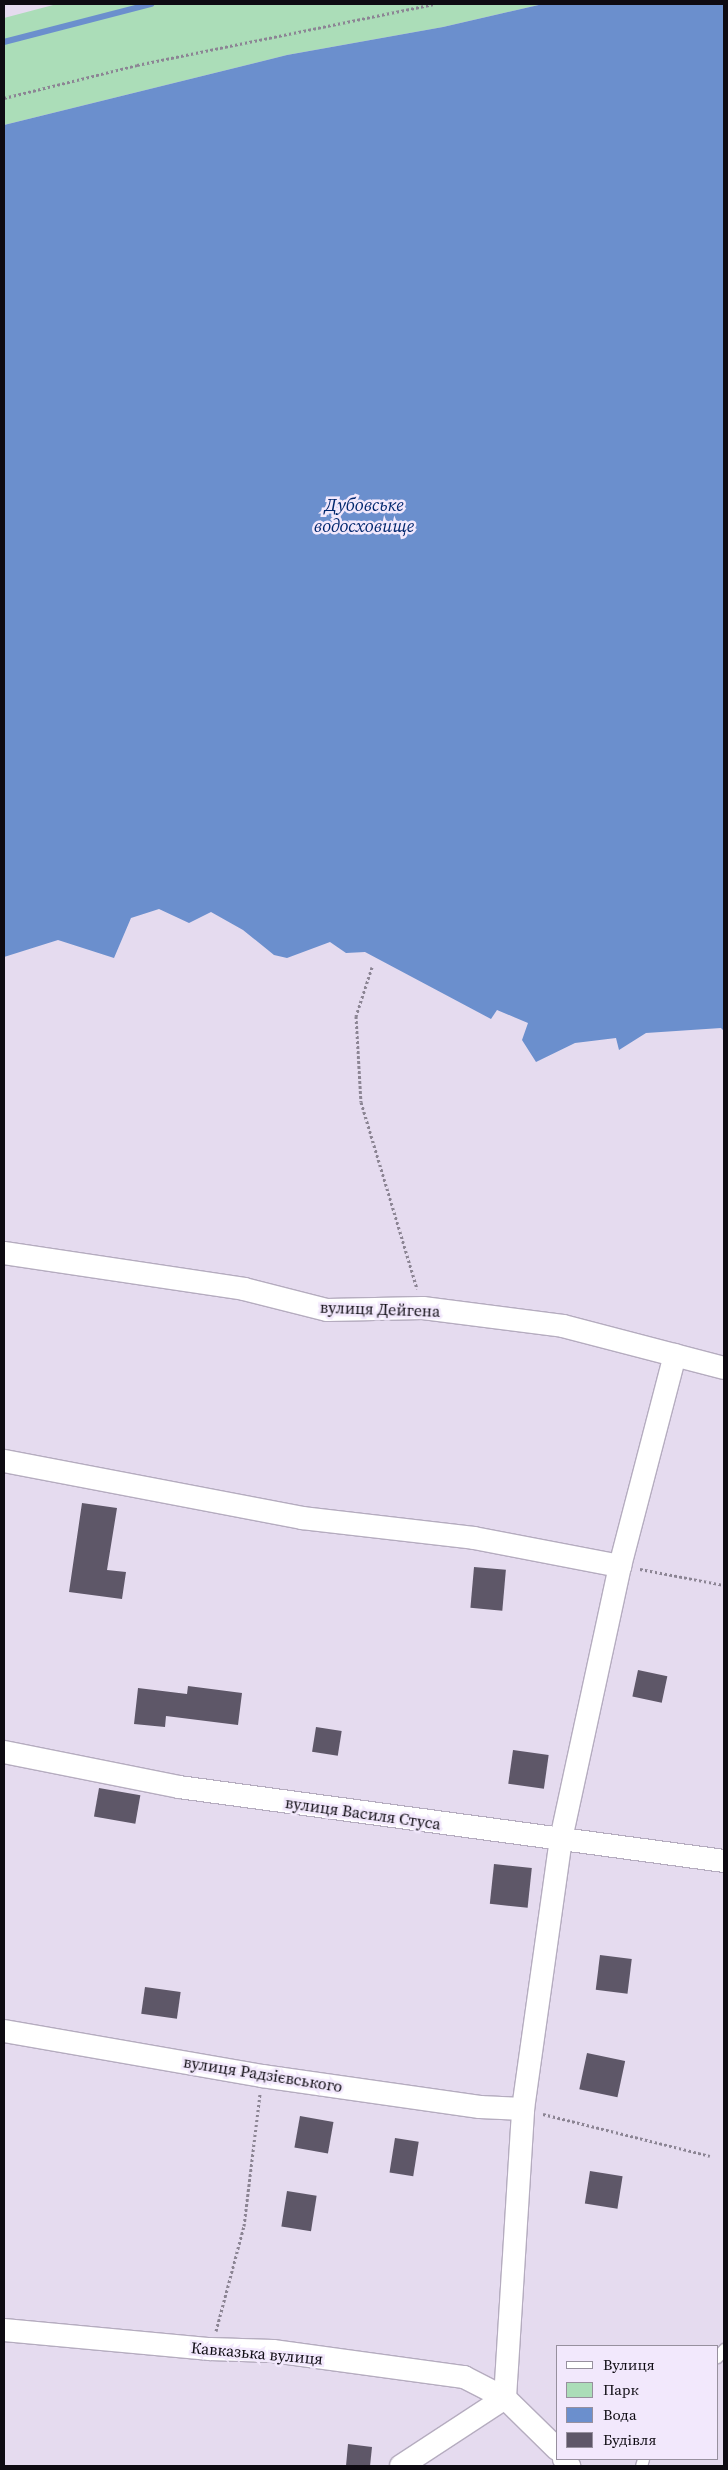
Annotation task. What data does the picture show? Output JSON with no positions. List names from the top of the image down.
{
  "streets": {
    "street": [
      "вулиця Дейгена",
      "вулиця Василя Стуса",
      "вулиця Радзієвського",
      "Кавказька вулиця"
    ]
  },
  "water": ["Дубовське водосховище"],
  "legend": [
    "Вулиця",
    "Парк",
    "Вода",
    "Будівля"
  ]
}
